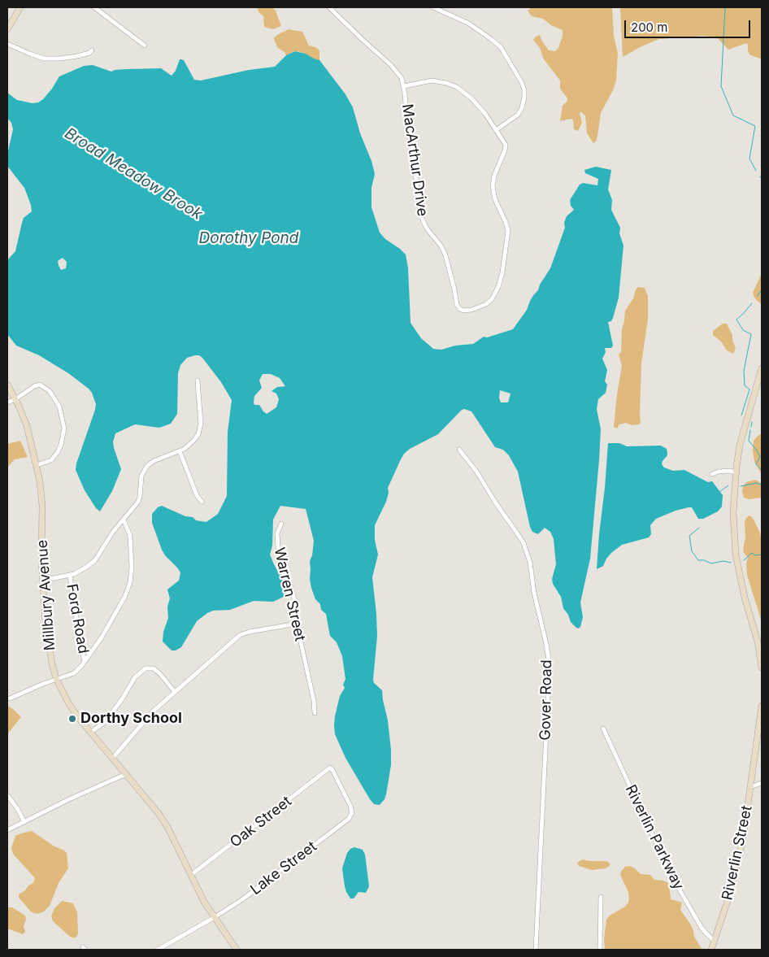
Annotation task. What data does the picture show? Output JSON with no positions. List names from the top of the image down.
{
  "streets": {
    "main road": ["Millbury Avenue", "Riverlin Street"],
    "street": [
      "MacArthur Drive",
      "Warren Street",
      "Ford Road",
      "Gover Road",
      "Oak Street",
      "Riverlin Parkway",
      "Lake Street"
    ]
  },
  "crossings": [
    ["Millbury Avenue", "Oak Street"],
    ["Millbury Avenue", "Lake Street"],
    ["Oak Street", "Lake Street"],
    ["Riverlin Parkway", "Riverlin Street"]
  ],
  "water": ["Broad Meadow Brook", "Dorothy Pond"],
  "places": ["Dorthy School"],
  "scale_bar": "200 m"
}
